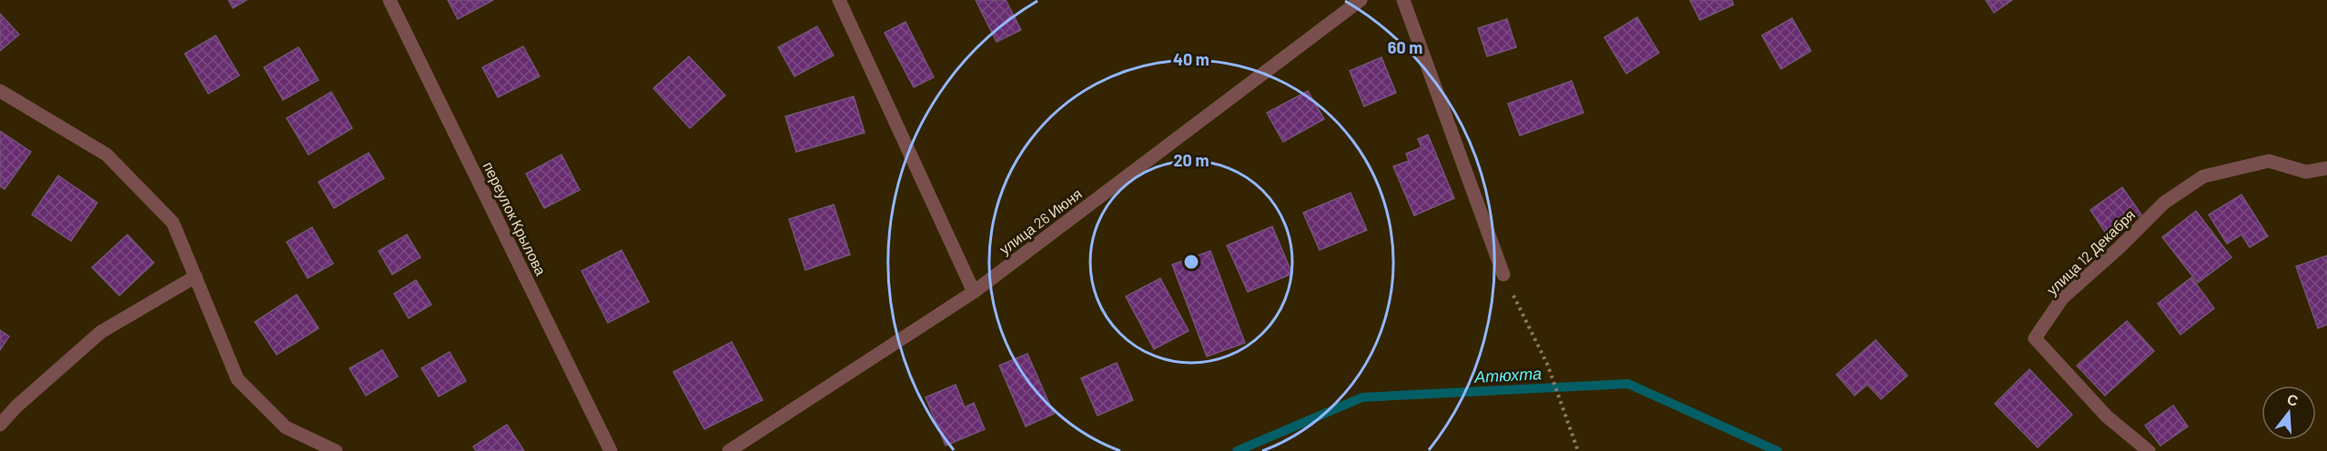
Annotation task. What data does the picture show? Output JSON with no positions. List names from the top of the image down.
{
  "streets": {
    "street": ["переулок Крылова", "улица 26 Июня", "улица 12 Декабря"]
  },
  "water": ["Атюхта"],
  "north": "top",
  "rings": ["60 m", "40 m", "20 m"]
}
